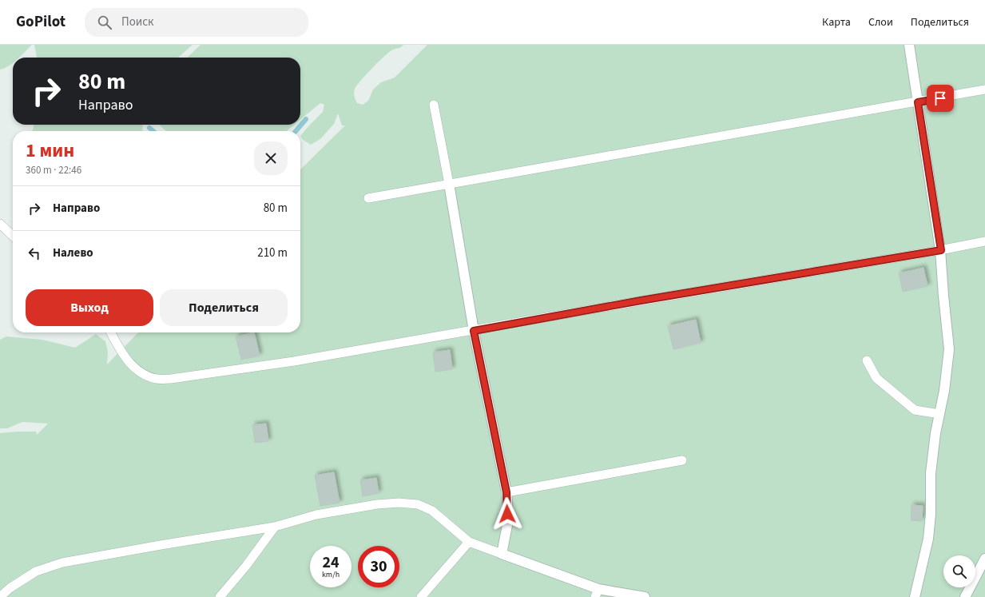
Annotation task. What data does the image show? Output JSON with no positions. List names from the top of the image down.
{
  "page": {
    "header": "GoPilot",
    "search": "Поиск",
    "nav": ["Карта", "Слои", "Поделиться"],
    "turn": ["80 m", "Направо"],
    "heading": ["1 мин", "360 m · 22:46"],
    "list": [
      {
        "name": "Направо",
        "value": "80 m"
      },
      {
        "name": "Налево",
        "value": "210 m"
      }
    ],
    "buttons": ["Выход", "Поделиться"],
    "speed": "24 km/h",
    "limit": "30"
  }
}
